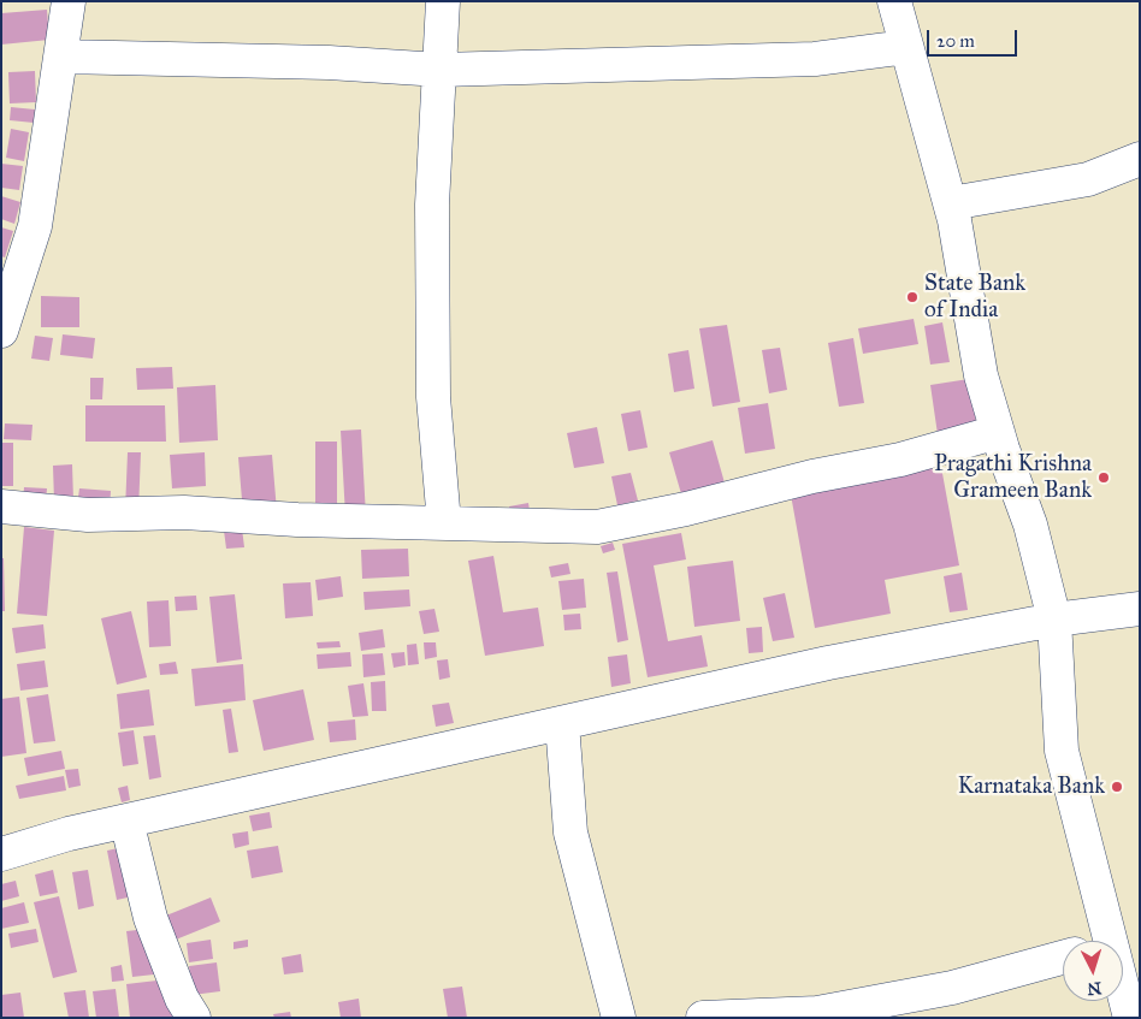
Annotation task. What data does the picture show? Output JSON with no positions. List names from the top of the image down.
{
  "places": ["State Bank of India", "Pragathi Krishna Grameen Bank", "Karnataka Bank"],
  "scale_bar": "20 m",
  "north": "bottom"
}
